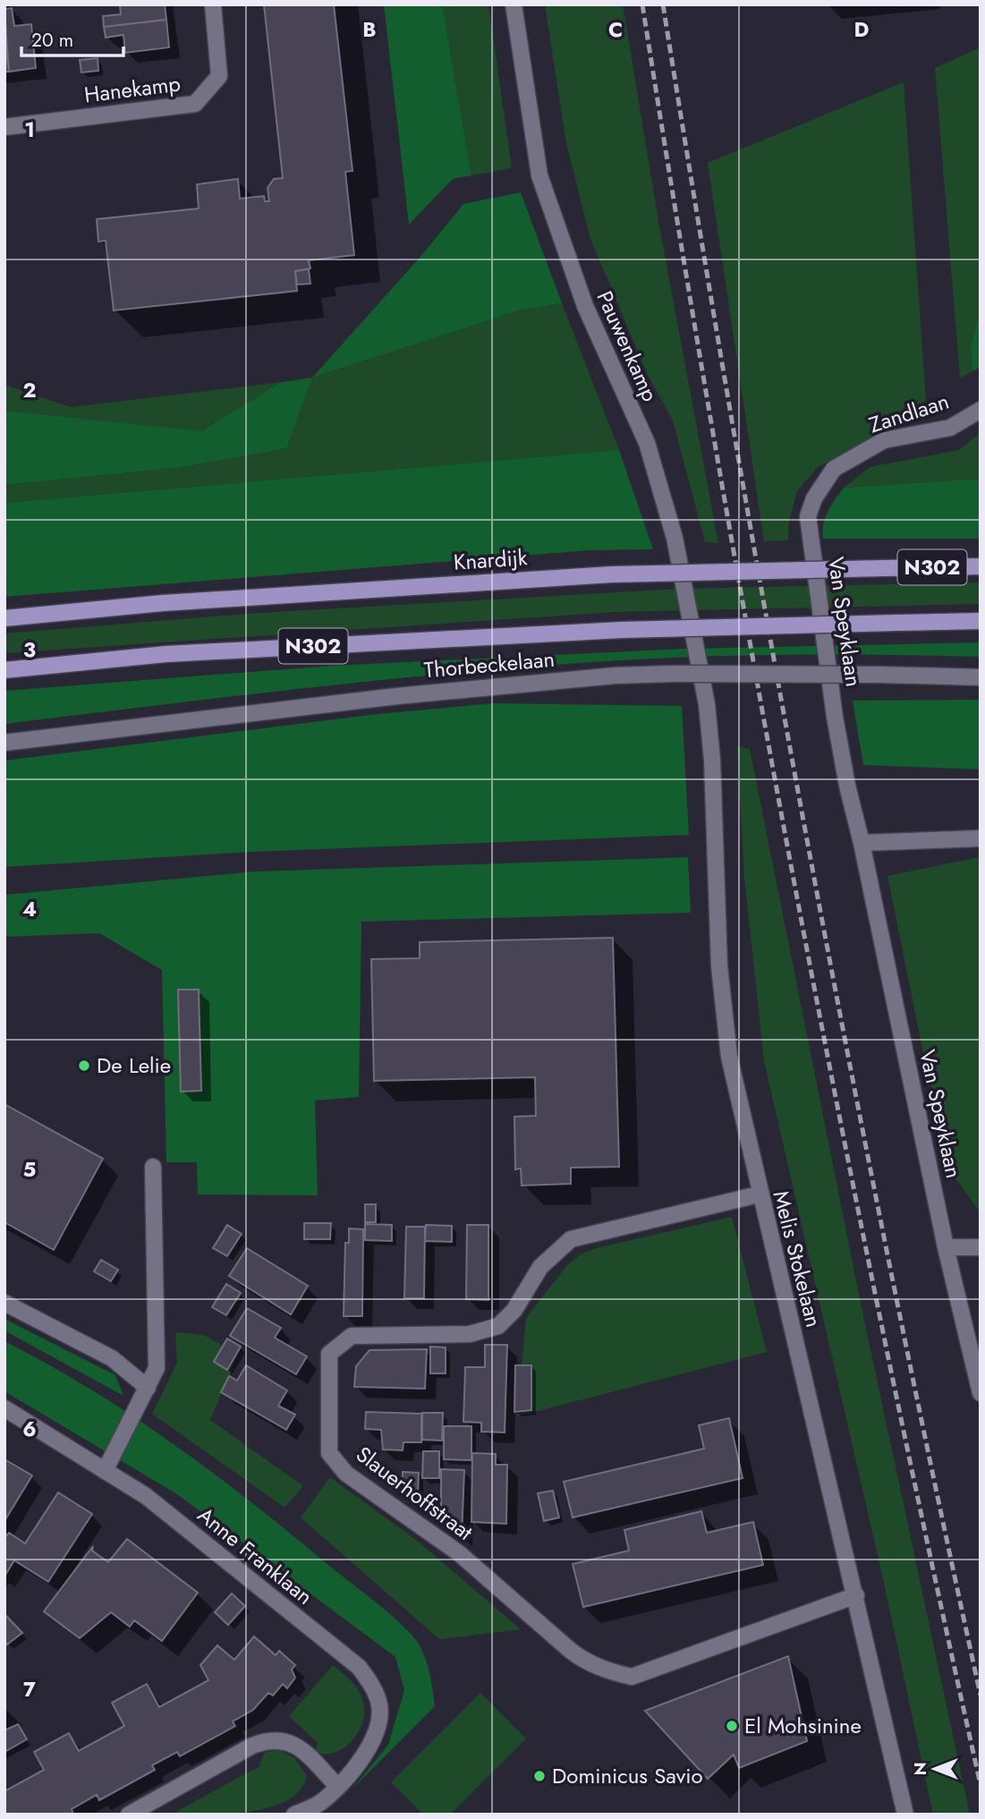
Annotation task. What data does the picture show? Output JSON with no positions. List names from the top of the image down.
{
  "streets": {
    "main road": ["Knardijk", "N302"],
    "street": [
      "Hanekamp",
      "Pauwenkamp",
      "Zandlaan",
      "Van Speyklaan",
      "Thorbeckelaan",
      "Melis Stokelaan",
      "Slauerhoffstraat",
      "Anne Franklaan"
    ]
  },
  "crossings": [
    ["Pauwenkamp", "Melis Stokelaan"],
    ["Zandlaan", "Van Speyklaan"],
    ["Melis Stokelaan", "Slauerhoffstraat"]
  ],
  "places": ["De Lelie", "El Mohsinine", "Dominicus Savio"],
  "scale_bar": "20 m",
  "north": "left",
  "grid": {
    "columns": ["B", "C", "D"],
    "rows": [
      "1",
      "2",
      "3",
      "4",
      "5",
      "6",
      "7"
    ]
  }
}
